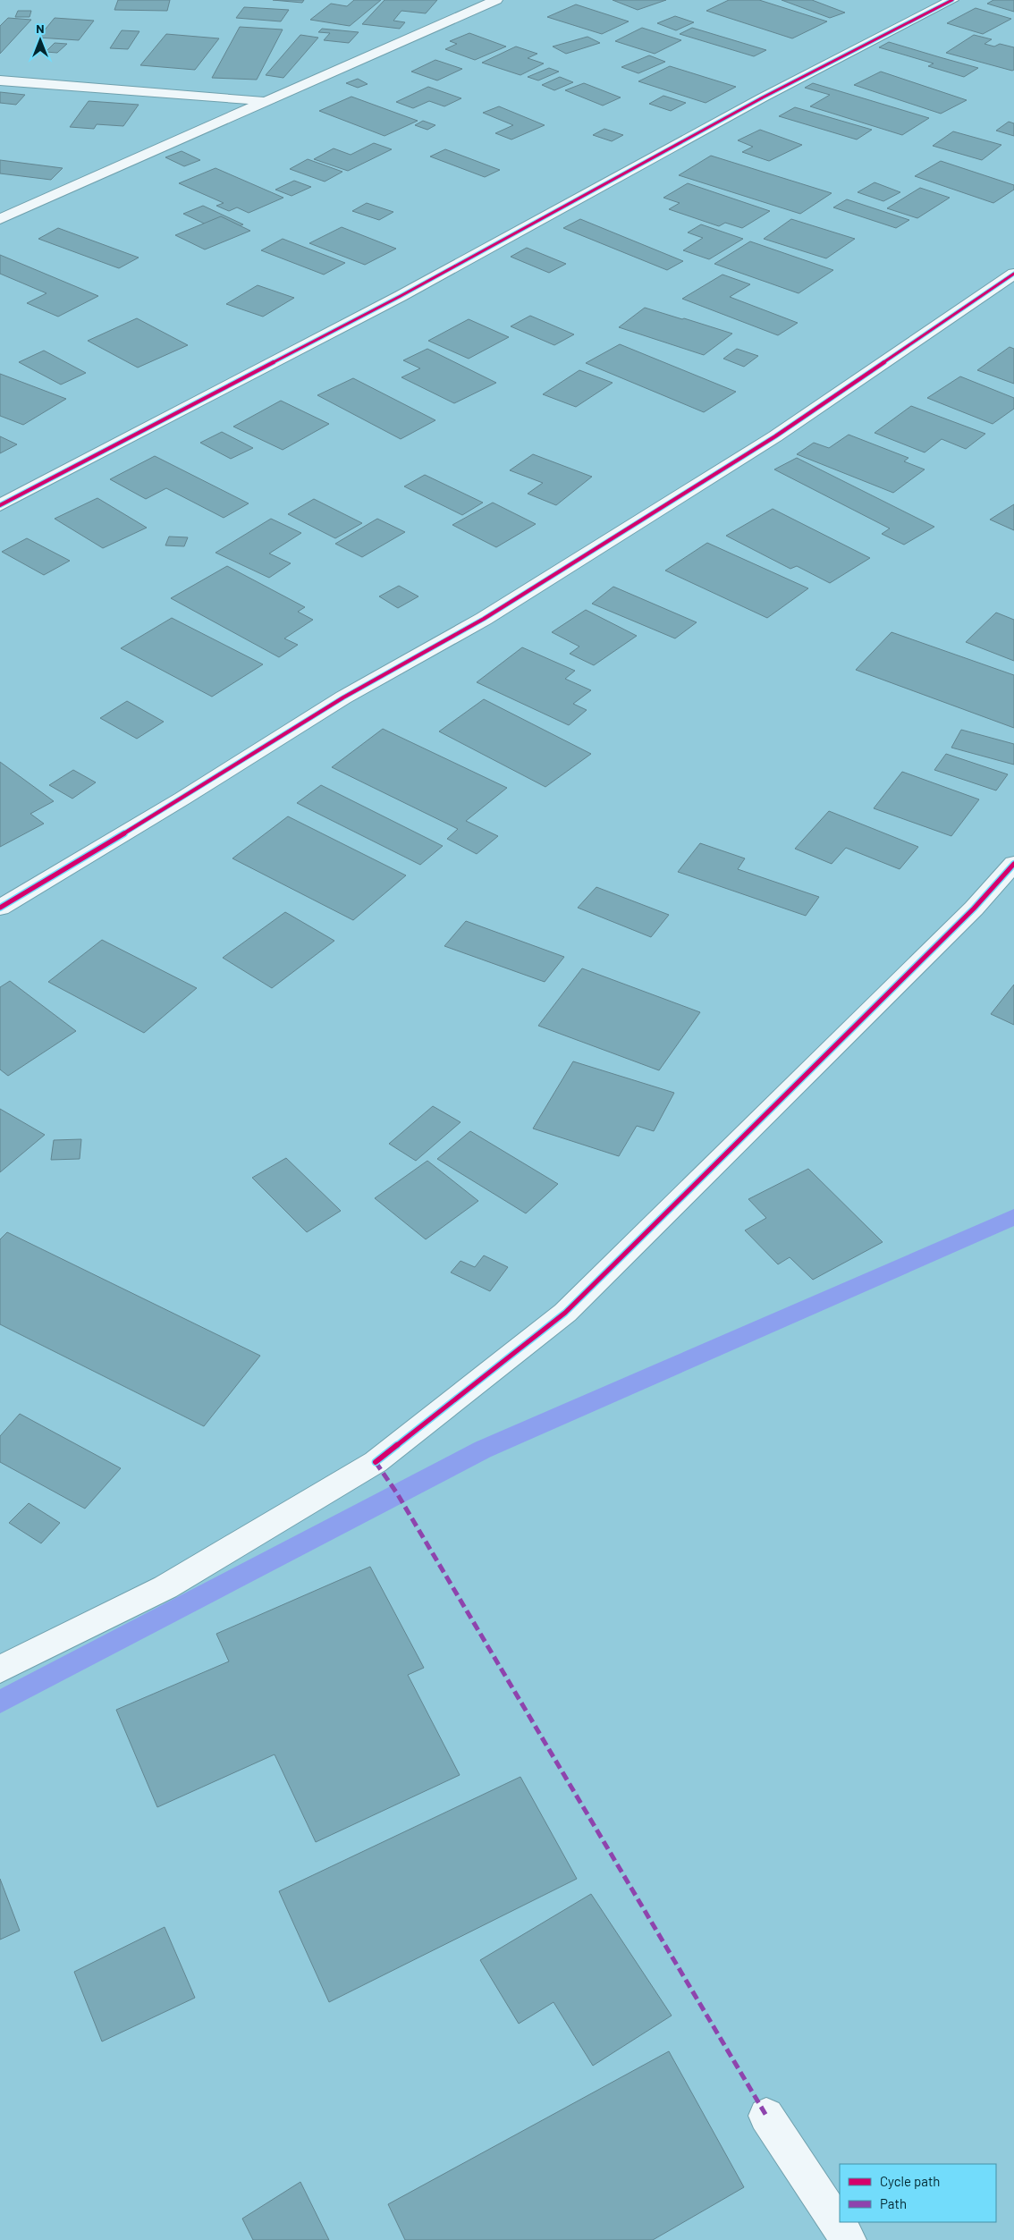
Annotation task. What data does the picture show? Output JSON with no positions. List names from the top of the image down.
{
  "legend": ["Cycle path", "Path"],
  "north": "top"
}
